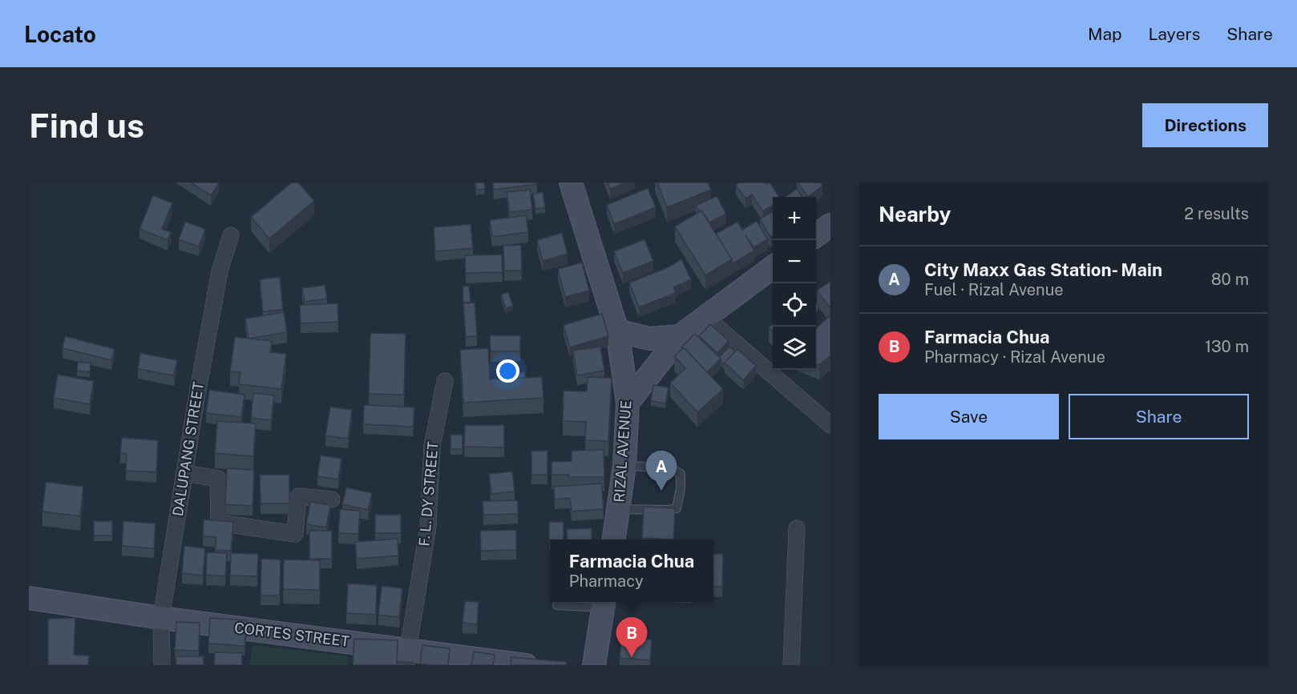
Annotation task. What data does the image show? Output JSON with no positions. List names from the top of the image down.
{
  "streets": {
    "street": [
      "DALUPANG STREET",
      "RIZAL AVENUE",
      "F. L. DY STREET",
      "CORTES STREET"
    ]
  },
  "crossings": [
    ["DALUPANG STREET", "CORTES STREET"],
    ["F. L. DY STREET", "CORTES STREET"]
  ],
  "page": {
    "header": "Locato",
    "nav": ["Map", "Layers", "Share"],
    "buttons": [
      "Directions",
      ["Save", "Share"]
    ],
    "title": "Find us",
    "heading": ["Nearby", "2 results"],
    "map_buttons": ["+", "−"],
    "list": [
      {
        "mark": "A",
        "name": "City Maxx Gas Station- Main",
        "note": "Fuel · Rizal Avenue",
        "value": "80 m"
      },
      {
        "mark": "B",
        "name": "Farmacia Chua",
        "note": "Pharmacy · Rizal Avenue",
        "value": "130 m"
      }
    ],
    "pins": ["A", "B"],
    "popup": ["Farmacia Chua", "Pharmacy"]
  }
}
